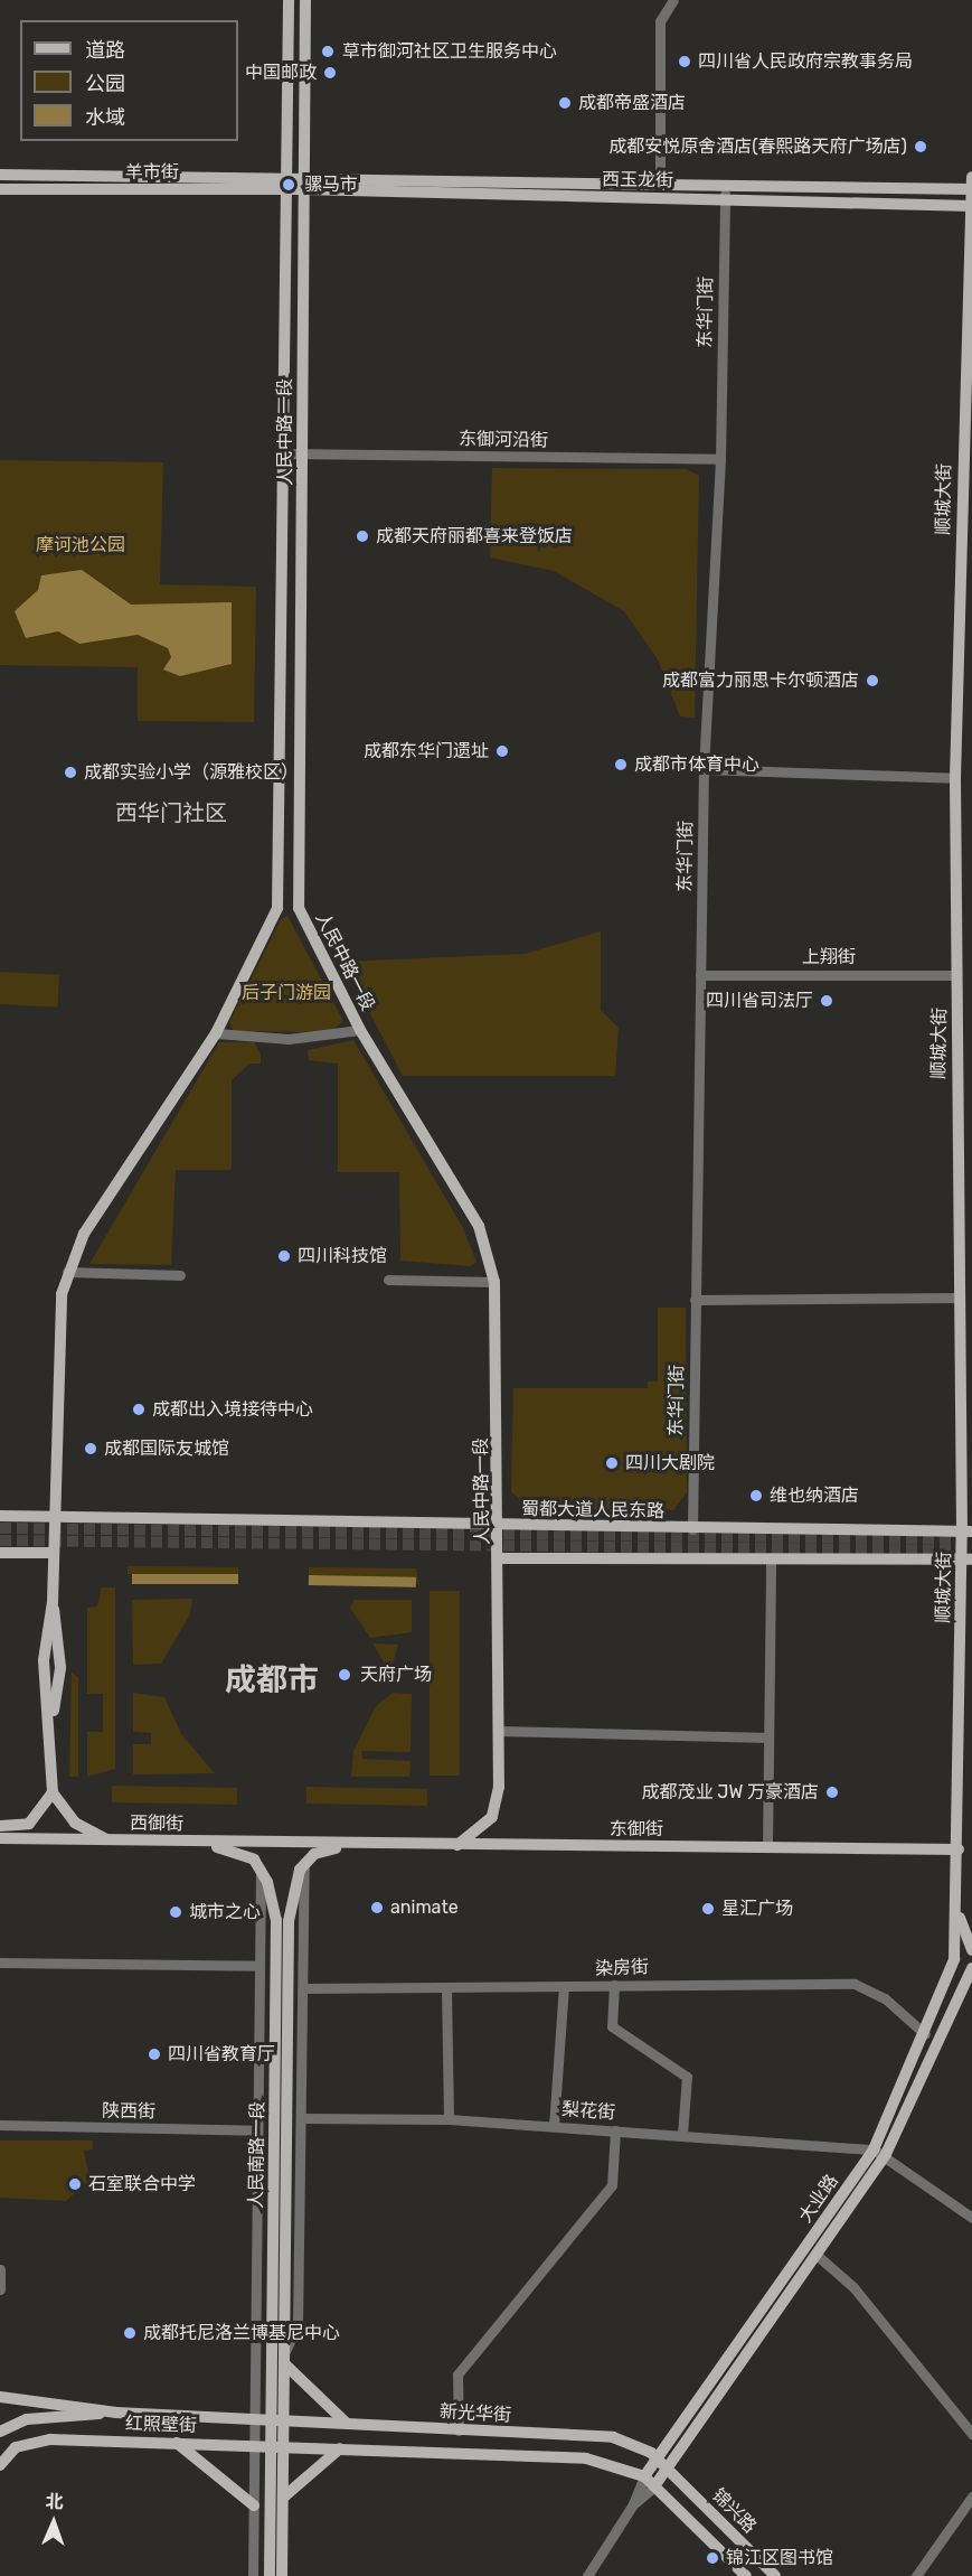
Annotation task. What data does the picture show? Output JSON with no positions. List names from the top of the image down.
{
  "streets": {
    "main road": [
      "羊市街",
      "西玉龙街",
      "人民中路一段",
      "顺城大街",
      "蜀都大道人民东路",
      "西御街",
      "东御街",
      "人民南路一段",
      "大业路",
      "新光华街",
      "红照壁街",
      "锦兴路"
    ],
    "street": [
      "东华门街",
      "东御河沿街",
      "上翔街",
      "染房街",
      "陕西街",
      "梨花街"
    ]
  },
  "crossings": [
    ["羊市街", "西玉龙街"],
    ["羊市街", "人民中路一段"],
    ["西玉龙街", "东华门街"],
    ["西玉龙街", "人民中路一段"],
    ["西玉龙街", "顺城大街"],
    ["东华门街", "东御河沿街"],
    ["东华门街", "上翔街"],
    ["东华门街", "蜀都大道人民东路"],
    ["人民中路一段", "东御河沿街"],
    ["人民中路一段", "蜀都大道人民东路"],
    ["人民中路一段", "东御街"],
    ["顺城大街", "上翔街"],
    ["顺城大街", "蜀都大道人民东路"],
    ["顺城大街", "东御街"],
    ["顺城大街", "大业路"],
    ["西御街", "东御街"],
    ["染房街", "人民南路一段"],
    ["染房街", "大业路"],
    ["陕西街", "人民南路一段"],
    ["梨花街", "人民南路一段"],
    ["梨花街", "大业路"],
    ["人民南路一段", "新光华街"],
    ["人民南路一段", "红照壁街"],
    ["大业路", "新光华街"],
    ["大业路", "锦兴路"],
    ["新光华街", "红照壁街"],
    ["新光华街", "锦兴路"]
  ],
  "districts": ["西华门社区", "成都市"],
  "parks": ["摩诃池公园", "后子门游园"],
  "places": [
    "草市御河社区卫生服务中心",
    "四川省人民政府宗教事务局",
    "中国邮政",
    "成都帝盛酒店",
    "成都安悦原舍酒店(春熙路天府广场店)",
    "骡马市",
    "成都天府丽都喜来登饭店",
    "成都富力丽思卡尔顿酒店",
    "成都东华门遗址",
    "成都市体育中心",
    "成都实验小学（源雅校区）",
    "四川省司法厅",
    "四川科技馆",
    "成都出入境接待中心",
    "成都国际友城馆",
    "四川大剧院",
    "维也纳酒店",
    "天府广场",
    "成都茂业 JW 万豪酒店",
    "animate",
    "星汇广场",
    "城市之心",
    "四川省教育厅",
    "石室联合中学",
    "成都托尼洛兰博基尼中心",
    "锦江区图书馆"
  ],
  "legend": ["道路", "公园", "水域"],
  "north": "top"
}
